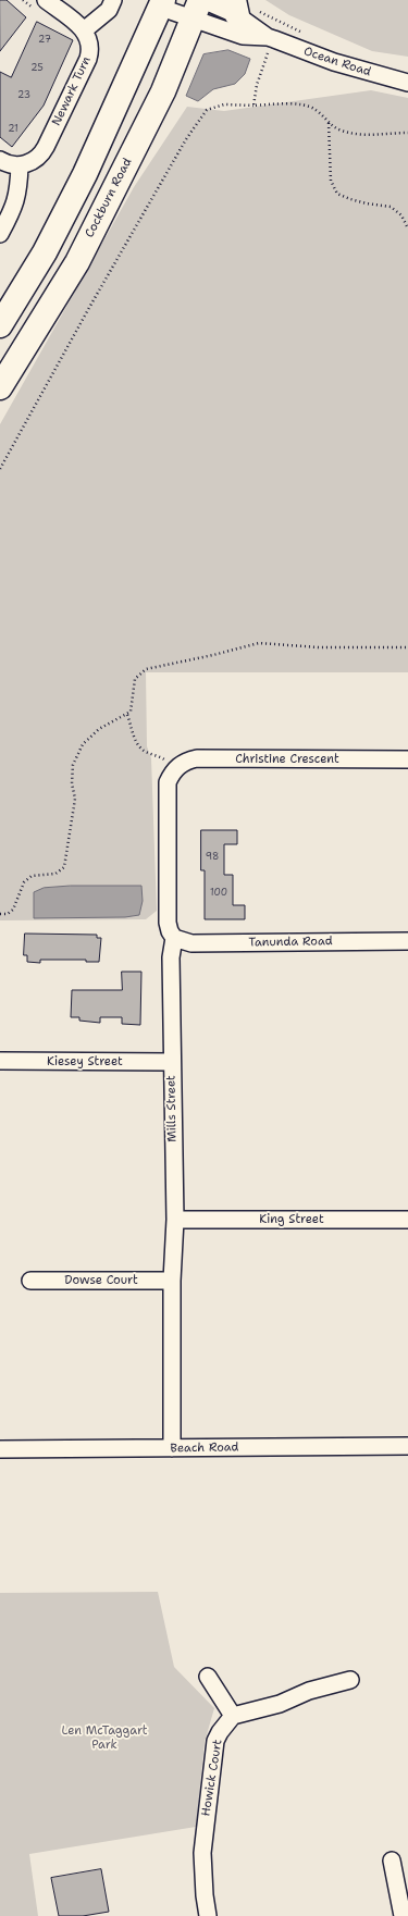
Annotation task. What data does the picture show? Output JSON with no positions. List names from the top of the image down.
{
  "streets": {
    "main road": ["Cockburn Road"],
    "street": [
      "Ocean Road",
      "Newark Turn",
      "Christine Crescent",
      "Tanunda Road",
      "Kiesey Street",
      "Mills Street",
      "King Street",
      "Dowse Court",
      "Beach Road",
      "Howick Court"
    ]
  },
  "crossings": [
    ["Ocean Road", "Cockburn Road"],
    ["Christine Crescent", "Mills Street"],
    ["Tanunda Road", "Mills Street"],
    ["Kiesey Street", "Mills Street"],
    ["Mills Street", "King Street"],
    ["Mills Street", "Dowse Court"],
    ["Mills Street", "Beach Road"]
  ],
  "parks": ["Len McTaggart Park"],
  "house_numbers": [
    "27",
    "25",
    "23",
    "21",
    "98",
    "100"
  ]
}
